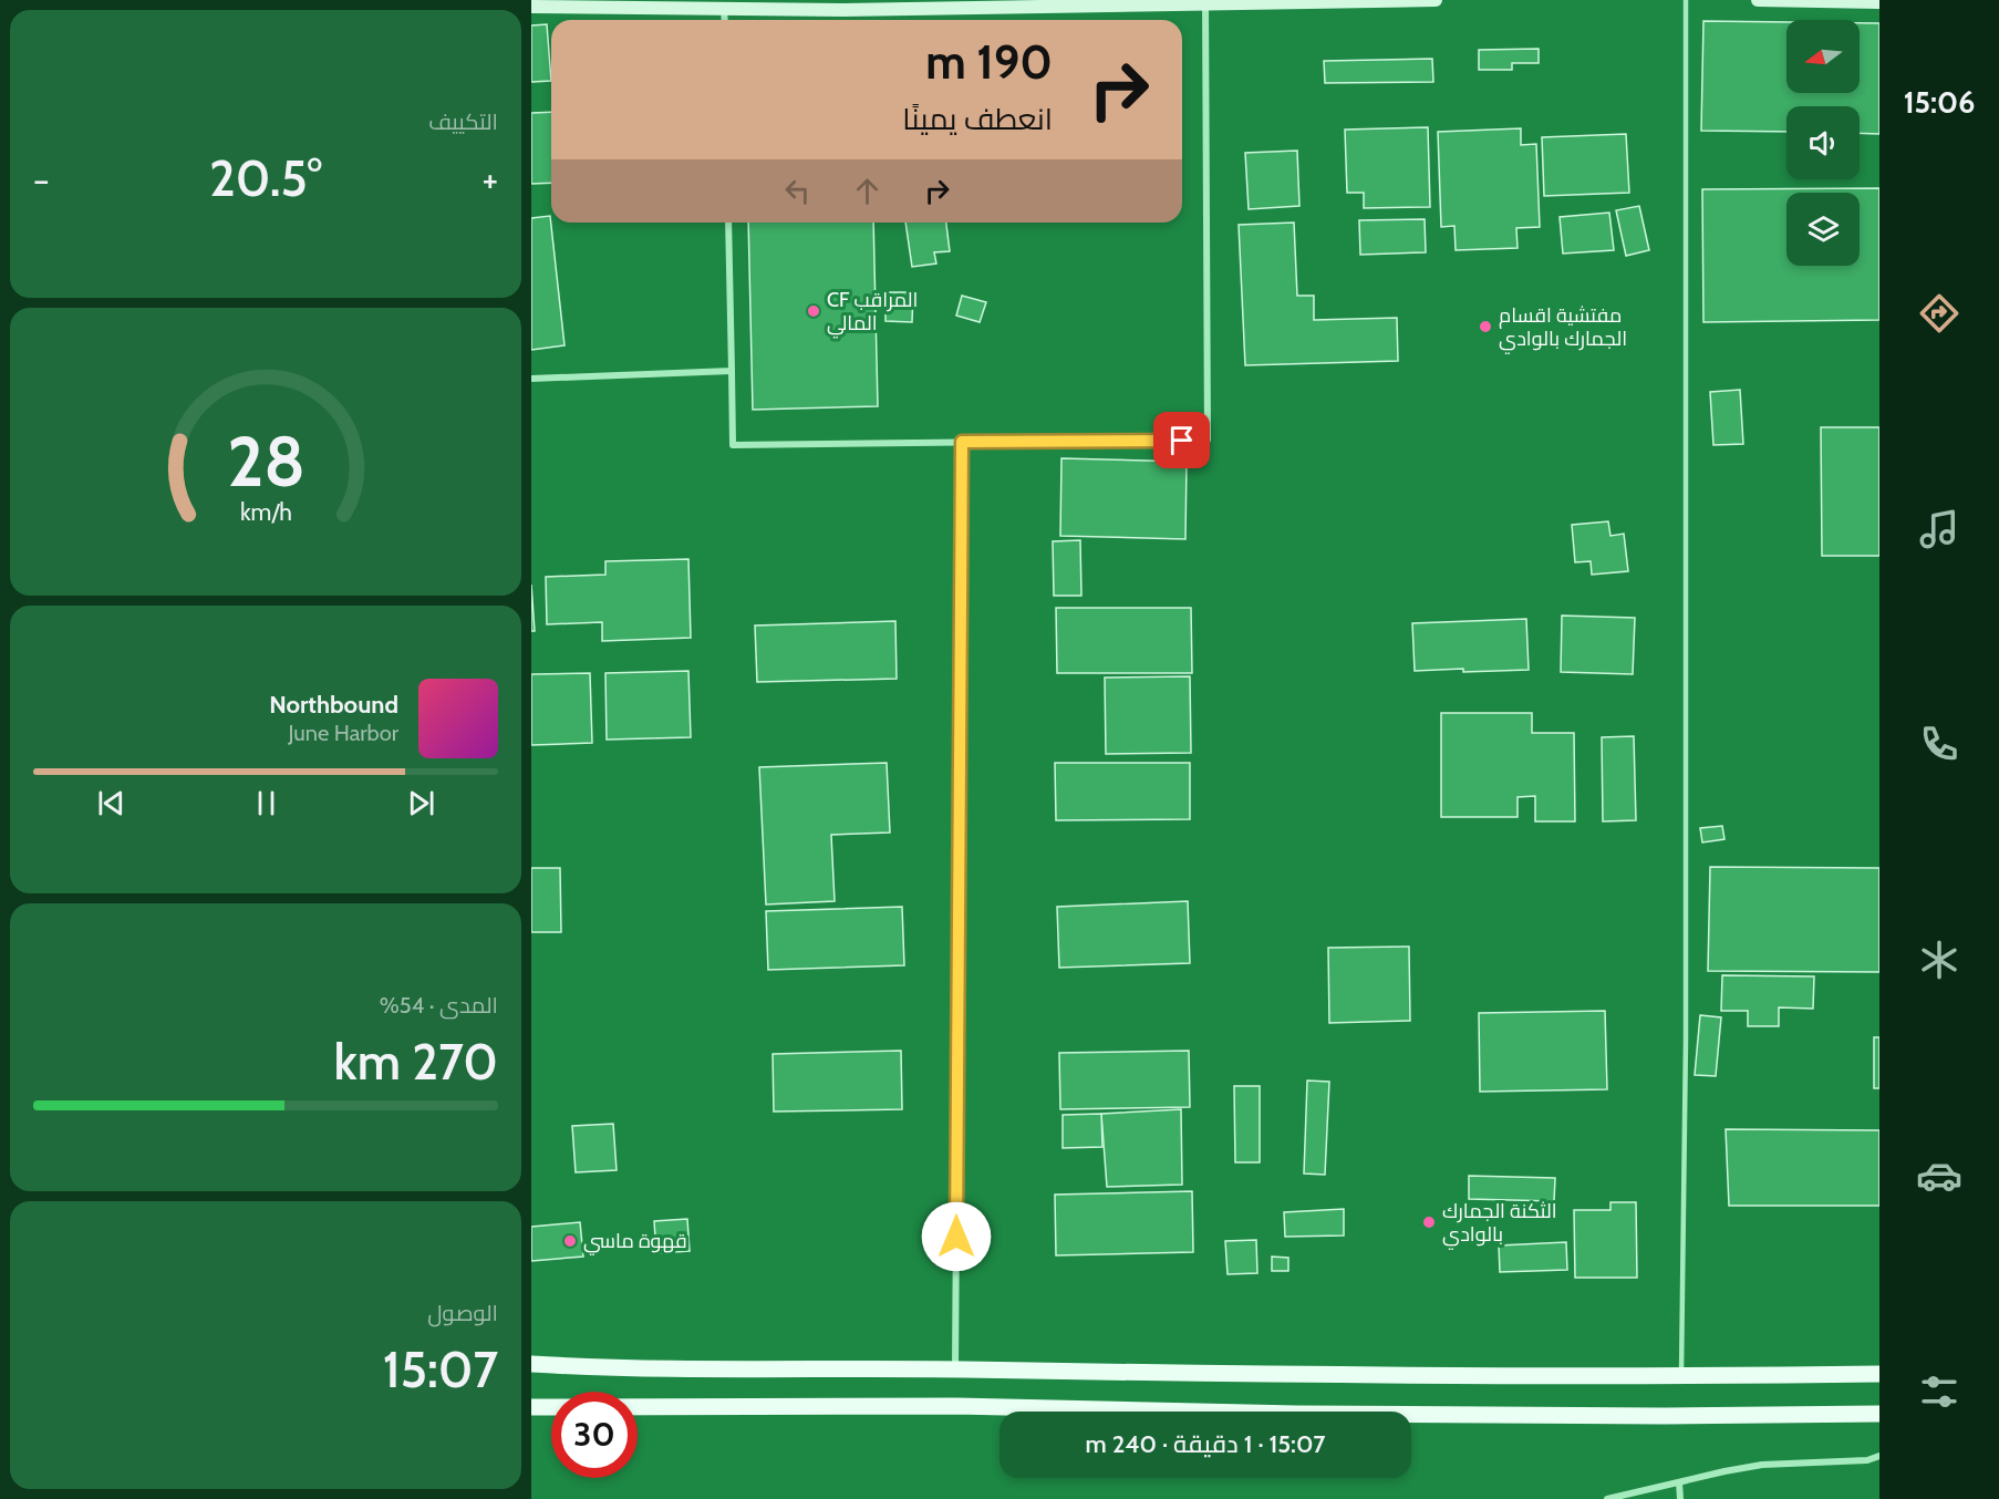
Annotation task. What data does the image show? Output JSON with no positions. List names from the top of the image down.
{
  "places": [
    "CF المراقب المالي",
    "مفتشية اقسام الجمارك بالوادي",
    "الثكنة الجمارك بالوادي",
    "قهوة ماسي"
  ],
  "north": "left",
  "page": {
    "tabs": "15:06",
    "tile": [
      "التكييف",
      ["المدى · 54%", "270 km"],
      ["الوصول", "15:07"]
    ],
    "turn": ["190 m", "انعطف يمينًا"],
    "heat": ["−", "20.5°", "+"],
    "song": ["Northbound", "June Harbor"],
    "limit": "30",
    "trip": "15:07 · 1 دقيقة · 240 m",
    "gauge": ["28", "km/h"]
  }
}
